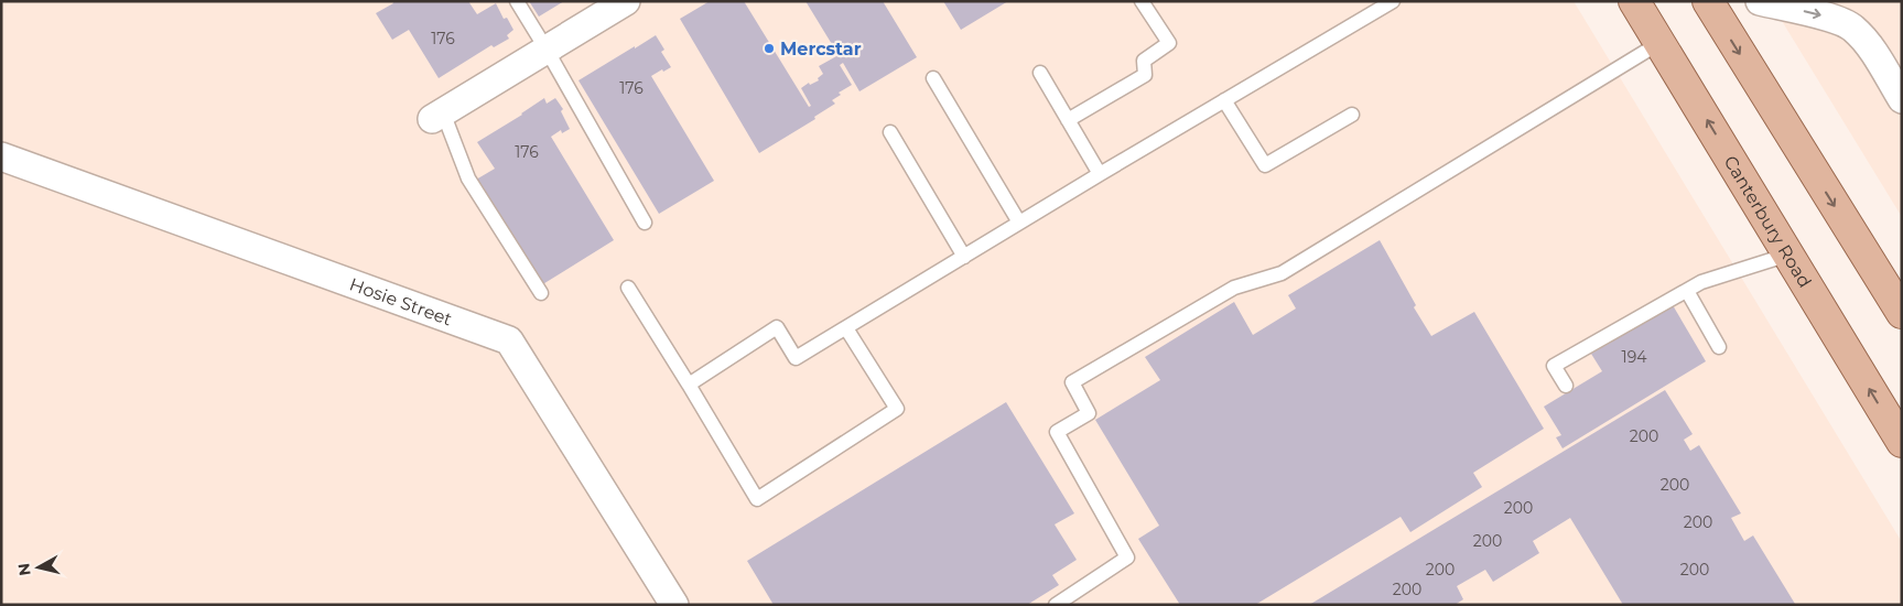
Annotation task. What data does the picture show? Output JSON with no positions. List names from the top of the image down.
{
  "streets": {
    "main road": ["Canterbury Road"],
    "street": ["Hosie Street"]
  },
  "places": ["Mercstar"],
  "house_numbers": [
    "176",
    "176",
    "176",
    "194",
    "200",
    "200",
    "200",
    "200",
    "200",
    "200",
    "200",
    "200"
  ],
  "north": "left"
}
